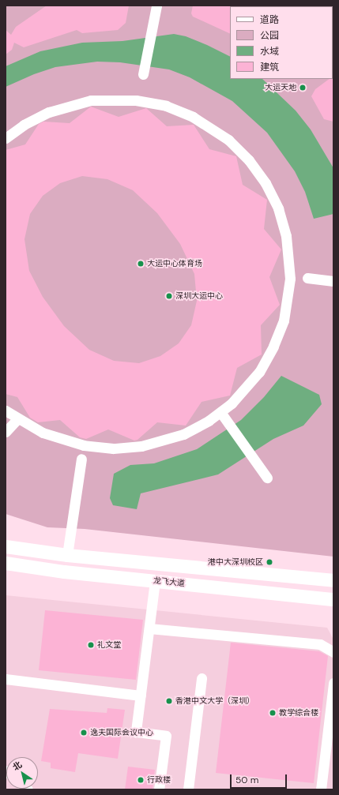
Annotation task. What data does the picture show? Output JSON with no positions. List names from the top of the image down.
{
  "streets": {
    "main road": ["龙飞大道"]
  },
  "places": [
    "大运天地",
    "大运中心体育场",
    "深圳大运中心",
    "港中大深圳校区",
    "礼文堂",
    "香港中文大学（深圳）",
    "教学综合楼",
    "逸夫国际会议中心",
    "行政楼"
  ],
  "legend": [
    "道路",
    "公园",
    "水域",
    "建筑"
  ],
  "scale_bar": "50 m",
  "north": "top left"
}
